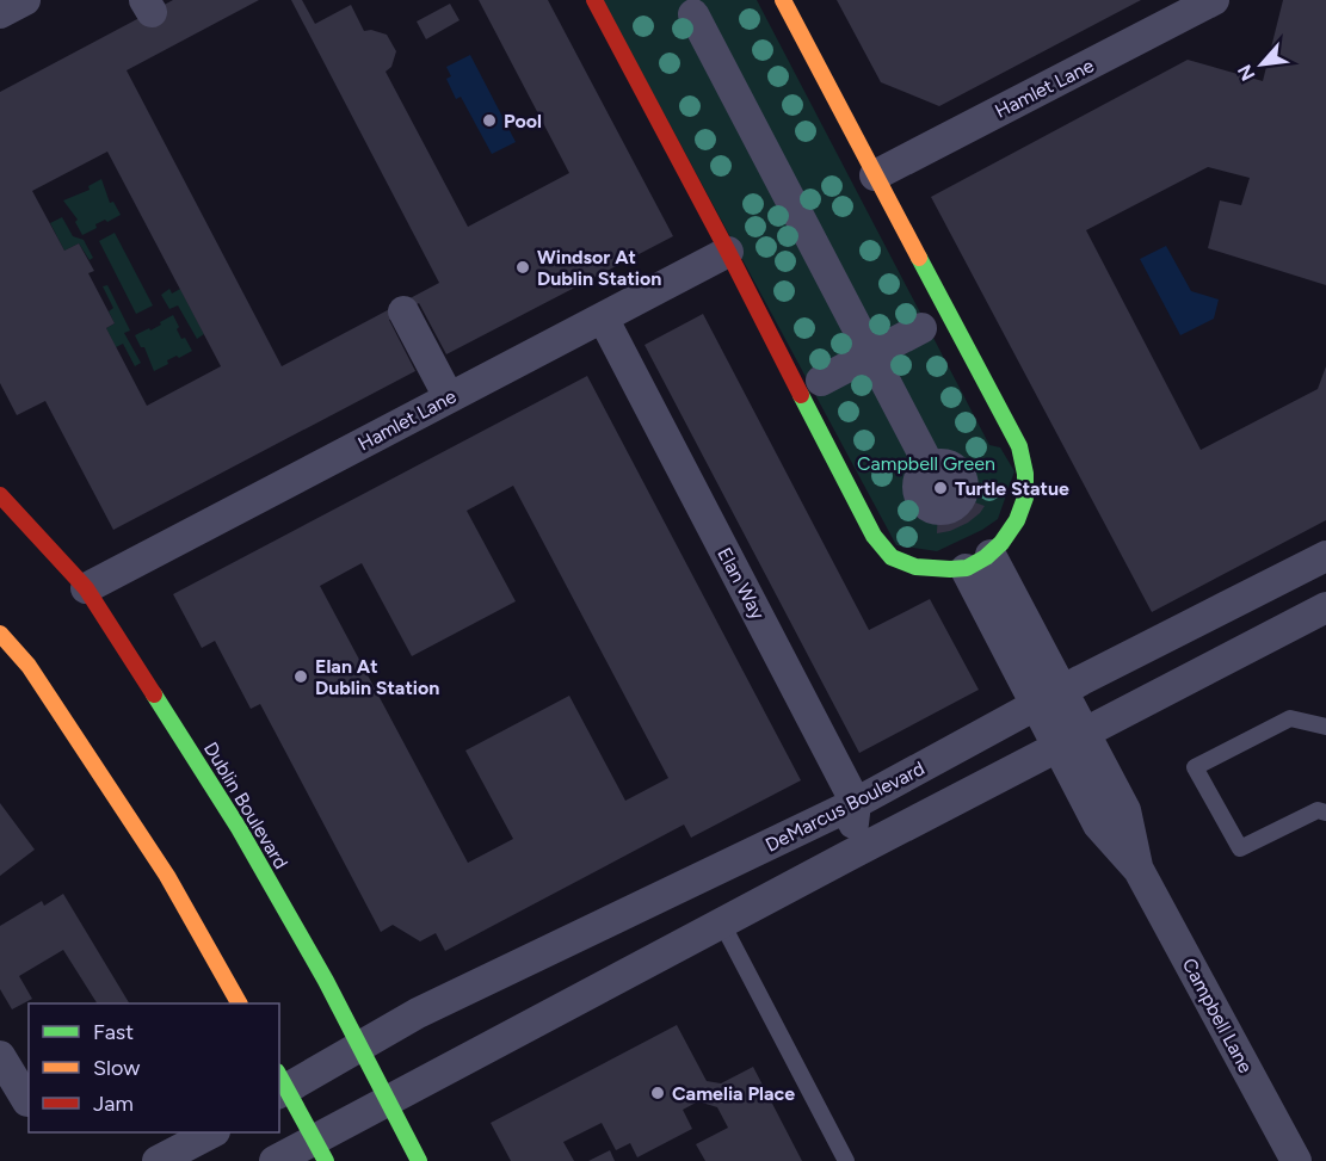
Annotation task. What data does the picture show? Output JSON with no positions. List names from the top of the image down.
{
  "streets": {
    "street": [
      "Hamlet Lane",
      "Elan Way",
      "Dublin Boulevard",
      "DeMarcus Boulevard",
      "Campbell Lane"
    ]
  },
  "crossings": [
    ["Hamlet Lane", "Elan Way"],
    ["Hamlet Lane", "Dublin Boulevard"],
    ["Elan Way", "DeMarcus Boulevard"],
    ["Dublin Boulevard", "DeMarcus Boulevard"],
    ["DeMarcus Boulevard", "Campbell Lane"]
  ],
  "parks": ["Campbell Green"],
  "places": [
    "Pool",
    "Windsor At Dublin Station",
    "Turtle Statue",
    "Elan At Dublin Station",
    "Camelia Place"
  ],
  "legend": ["Fast", "Slow", "Jam"],
  "north": "bottom left"
}
